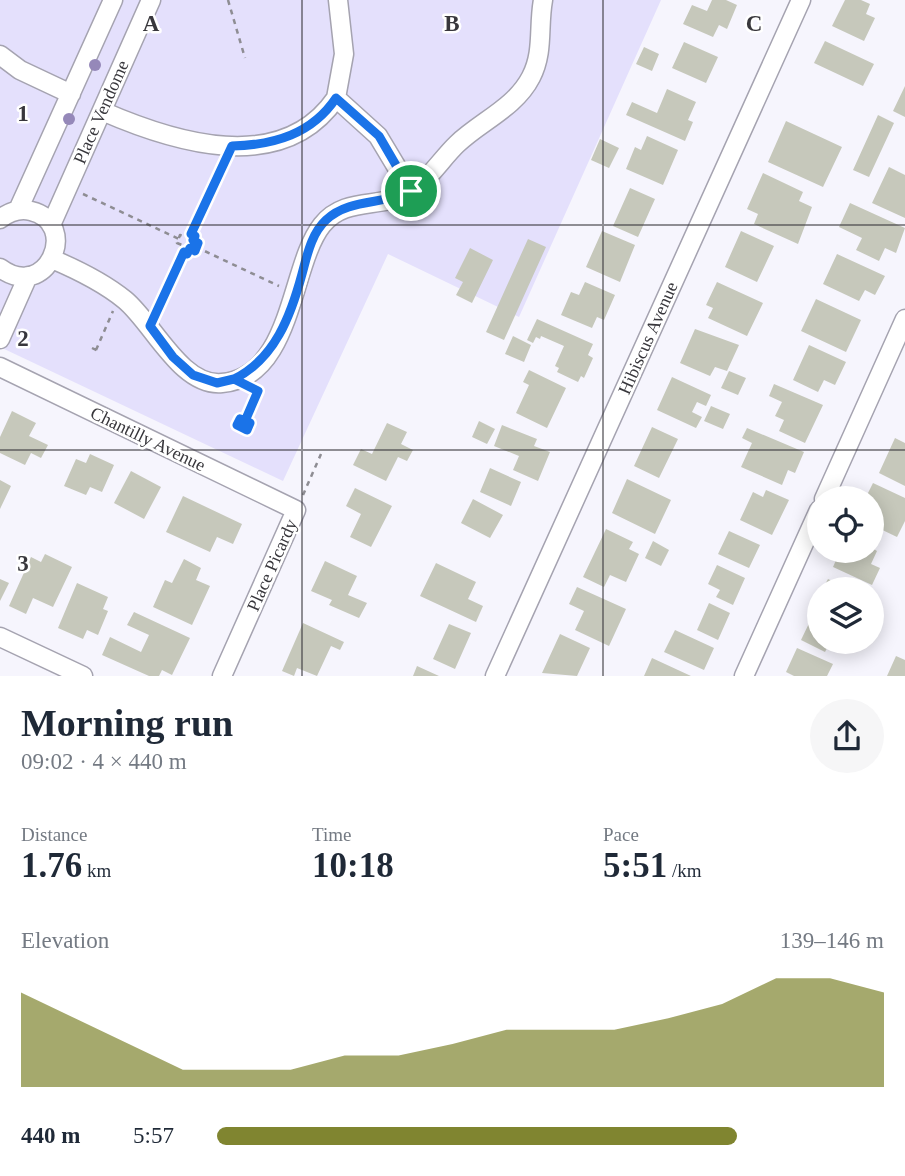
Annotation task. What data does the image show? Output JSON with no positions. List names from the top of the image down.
{
  "streets": {
    "street": [
      "Place Vendome",
      "Hibiscus Avenue",
      "Chantilly Avenue",
      "Place Picardy"
    ]
  },
  "crossings": [
    ["Chantilly Avenue", "Place Picardy"]
  ],
  "page": {
    "heading": ["Morning run", "09:02 · 4 × 440 m"],
    "stats": [
      ["Distance", "1.76 km"],
      ["Time", "10:18"],
      ["Pace", "5:51 /km"]
    ],
    "chart": ["Elevation", "139–146 m"],
    "list": [
      {
        "name": "440 m",
        "note": "5:57"
      }
    ]
  },
  "grid": {
    "columns": ["A", "B", "C"],
    "rows": ["1", "2", "3"]
  }
}
